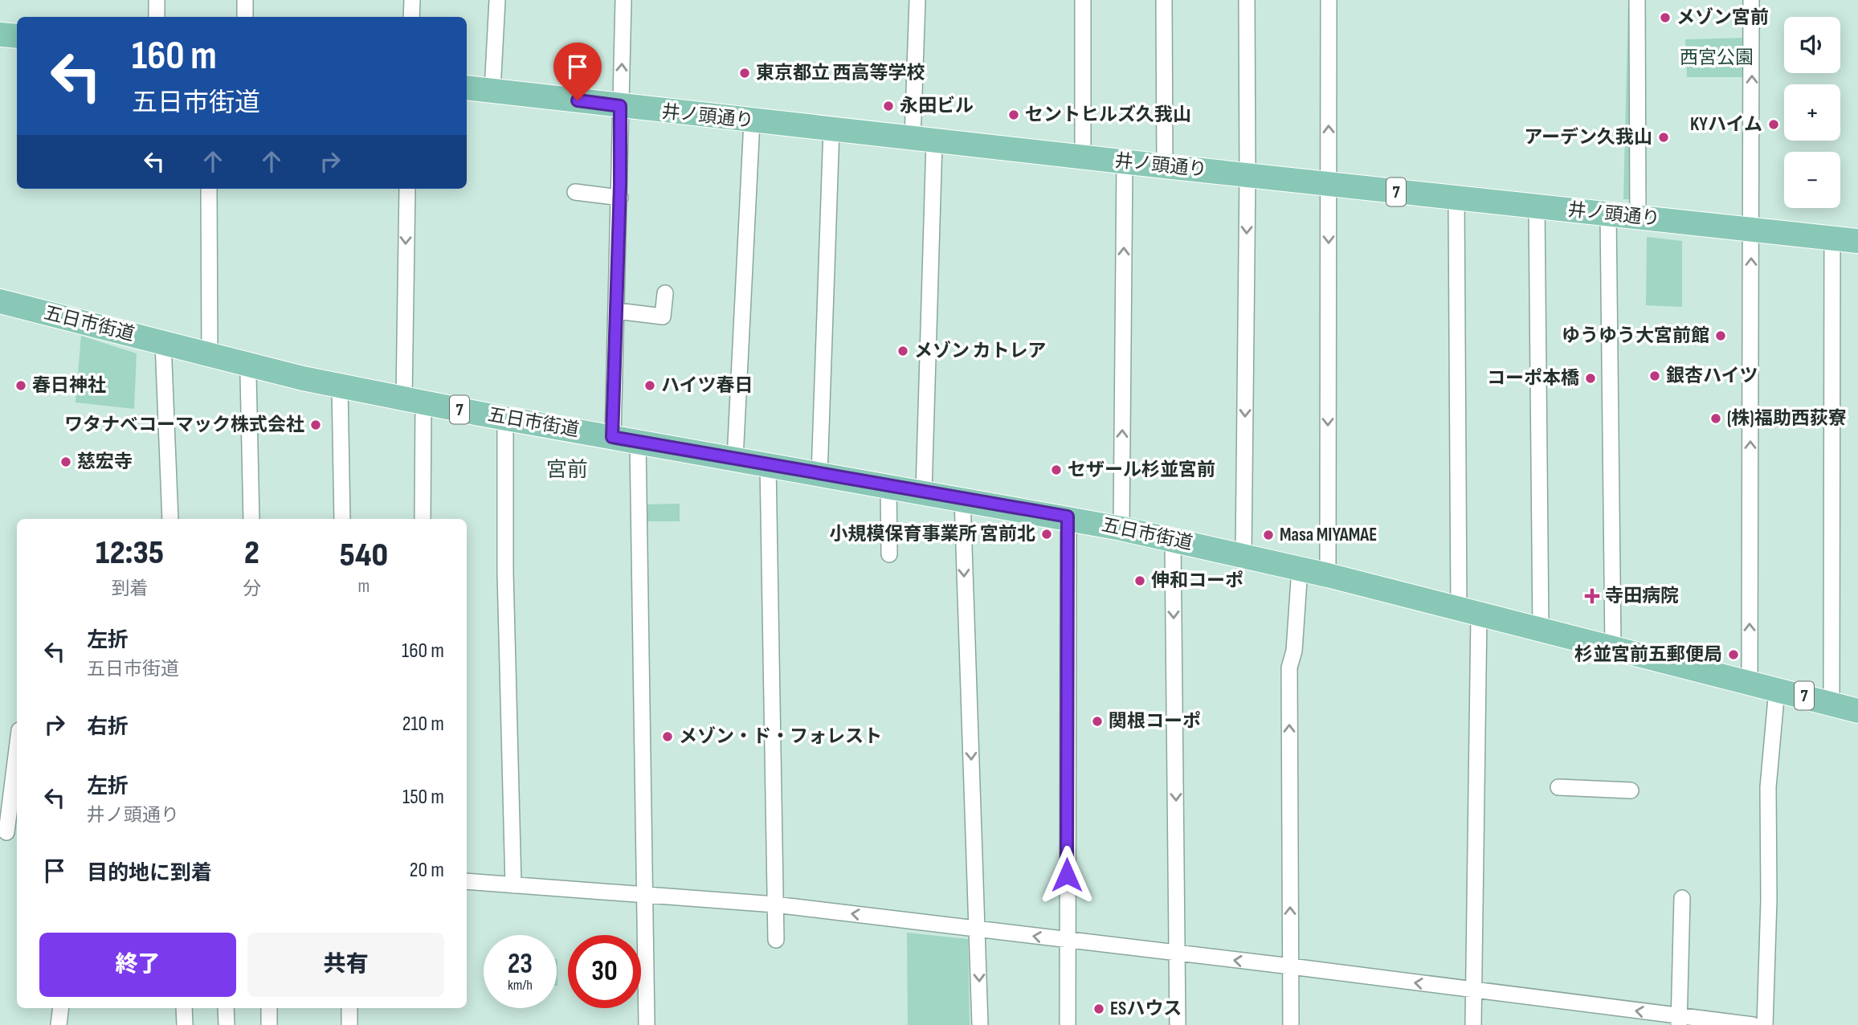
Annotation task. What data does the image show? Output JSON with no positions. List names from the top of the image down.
{
  "streets": {
    "main road": ["井ノ頭通り", "7", "五日市街道"]
  },
  "districts": ["宮前"],
  "parks": ["西宮公園"],
  "places": {
    "other": [
      "メゾン宮前",
      "東京都立 西高等学校",
      "永田ビル",
      "セントヒルズ久我山",
      "KYハイム",
      "アーデン久我山",
      "ゆうゆう大宮前館",
      "メゾン カトレア",
      "銀杏ハイツ",
      "コーポ本橋",
      "春日神社",
      "ハイツ春日",
      "(株)福助西荻寮",
      "ワタナベコーマック株式会社",
      "慈宏寺",
      "セザール杉並宮前",
      "小規模保育事業所 宮前北",
      "Masa MIYAMAE",
      "伸和コーポ",
      "杉並宮前五郵便局",
      "関根コーポ",
      "メゾン・ド・フォレスト",
      "ESハウス"
    ],
    "health": ["寺田病院"]
  },
  "page": {
    "map_buttons": ["+", "−"],
    "turn": ["160 m", "五日市街道"],
    "eta": [
      "12:35",
      "到着",
      "2",
      "分",
      "540",
      "m"
    ],
    "list": [
      {
        "name": "左折",
        "note": "五日市街道",
        "value": "160 m"
      },
      {
        "name": "右折",
        "value": "210 m"
      },
      {
        "name": "左折",
        "note": "井ノ頭通り",
        "value": "150 m"
      },
      {
        "name": "目的地に到着",
        "value": "20 m"
      }
    ],
    "buttons": ["終了", "共有"],
    "speed": "23 km/h",
    "limit": "30"
  }
}
